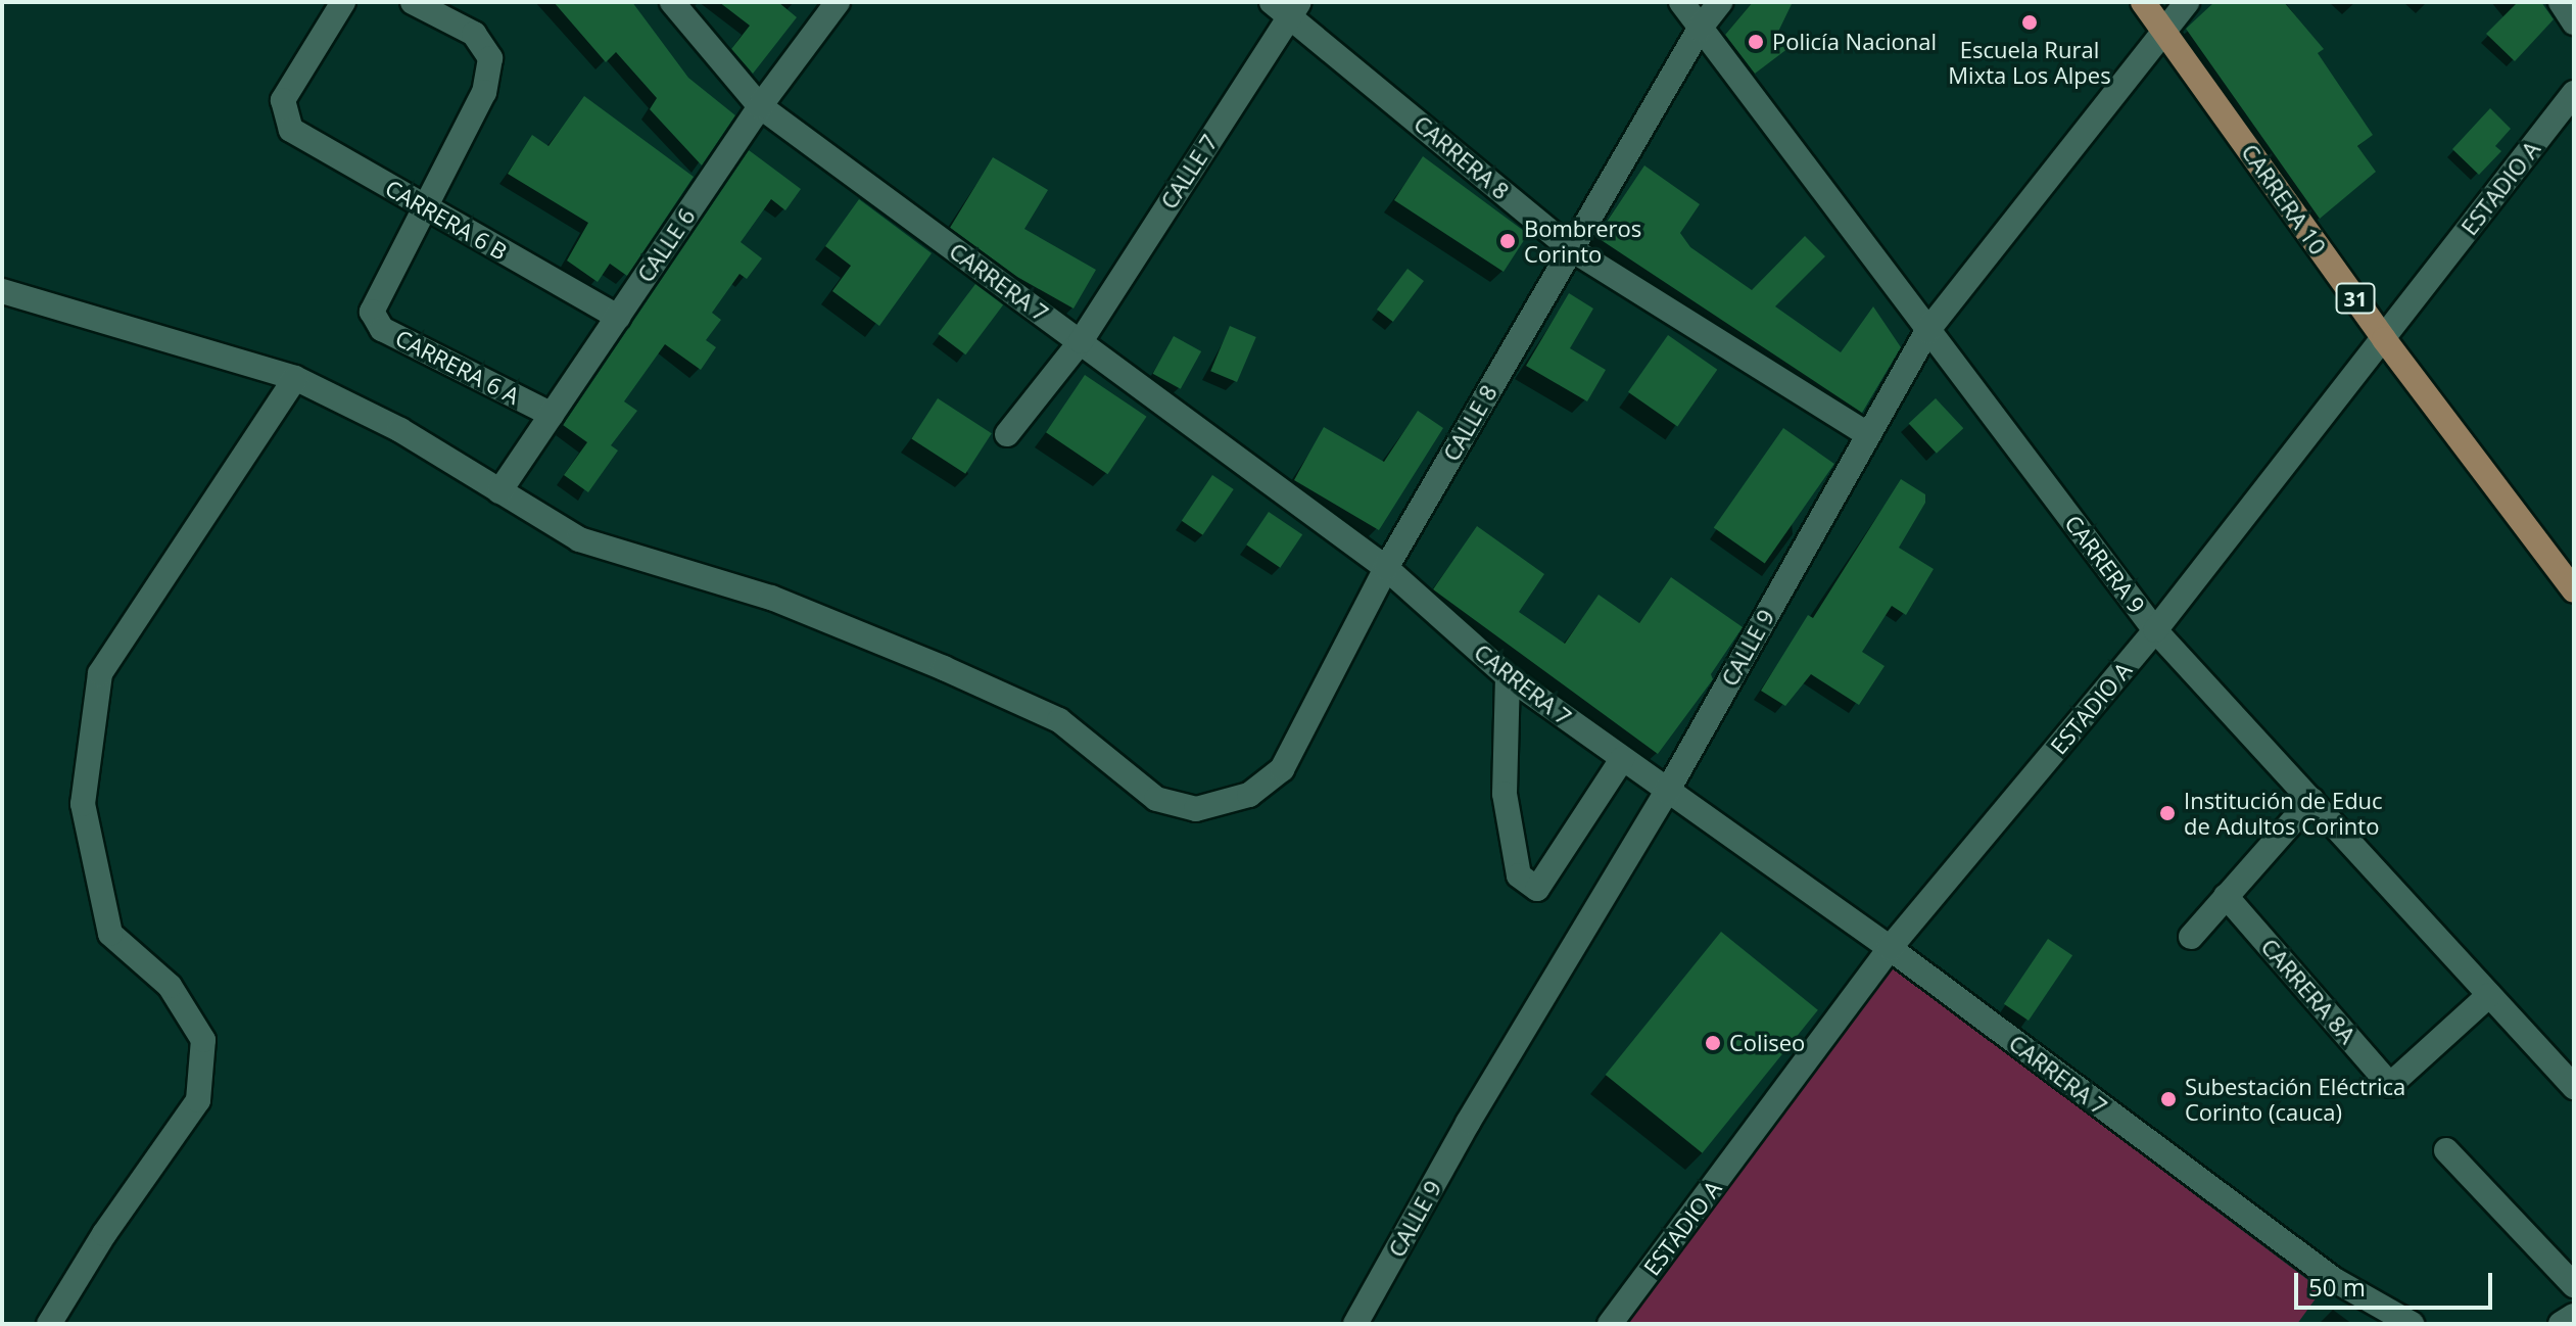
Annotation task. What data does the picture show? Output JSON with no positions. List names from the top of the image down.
{
  "streets": {
    "main road": ["CARRERA 10", "31"],
    "street": [
      "CARRERA 8",
      "CALLE 7",
      "ESTADIO A",
      "CARRERA 6 B",
      "CALLE 6",
      "CARRERA 7",
      "CARRERA 6 A",
      "CALLE 8",
      "CARRERA 9",
      "CALLE 9",
      "CARRERA 8A"
    ]
  },
  "crossings": [
    ["CARRERA 8", "CALLE 7"],
    ["CARRERA 8", "CALLE 8"],
    ["CARRERA 8", "CALLE 9"],
    ["CALLE 7", "CARRERA 7"],
    ["ESTADIO A", "CARRERA 10"],
    ["ESTADIO A", "CARRERA 7"],
    ["ESTADIO A", "CARRERA 9"],
    ["CARRERA 10", "CALLE 9"],
    ["CARRERA 6 B", "CALLE 6"],
    ["CARRERA 6 B", "CARRERA 6 A"],
    ["CALLE 6", "CARRERA 7"],
    ["CALLE 6", "CARRERA 6 A"],
    ["CALLE 6", "CALLE 8"],
    ["CARRERA 7", "CALLE 8"],
    ["CARRERA 7", "CALLE 9"],
    ["CALLE 8", "CARRERA 9"],
    ["CARRERA 9", "CALLE 9"],
    ["CARRERA 9", "CARRERA 8A"]
  ],
  "places": [
    "Escuela Rural Mixta Los Alpes",
    "Policía Nacional",
    "Bombreros Corinto",
    "Institución de Educ de Adultos Corinto",
    "Coliseo",
    "Subestación Eléctrica Corinto (cauca)"
  ],
  "scale_bar": "50 m"
}
